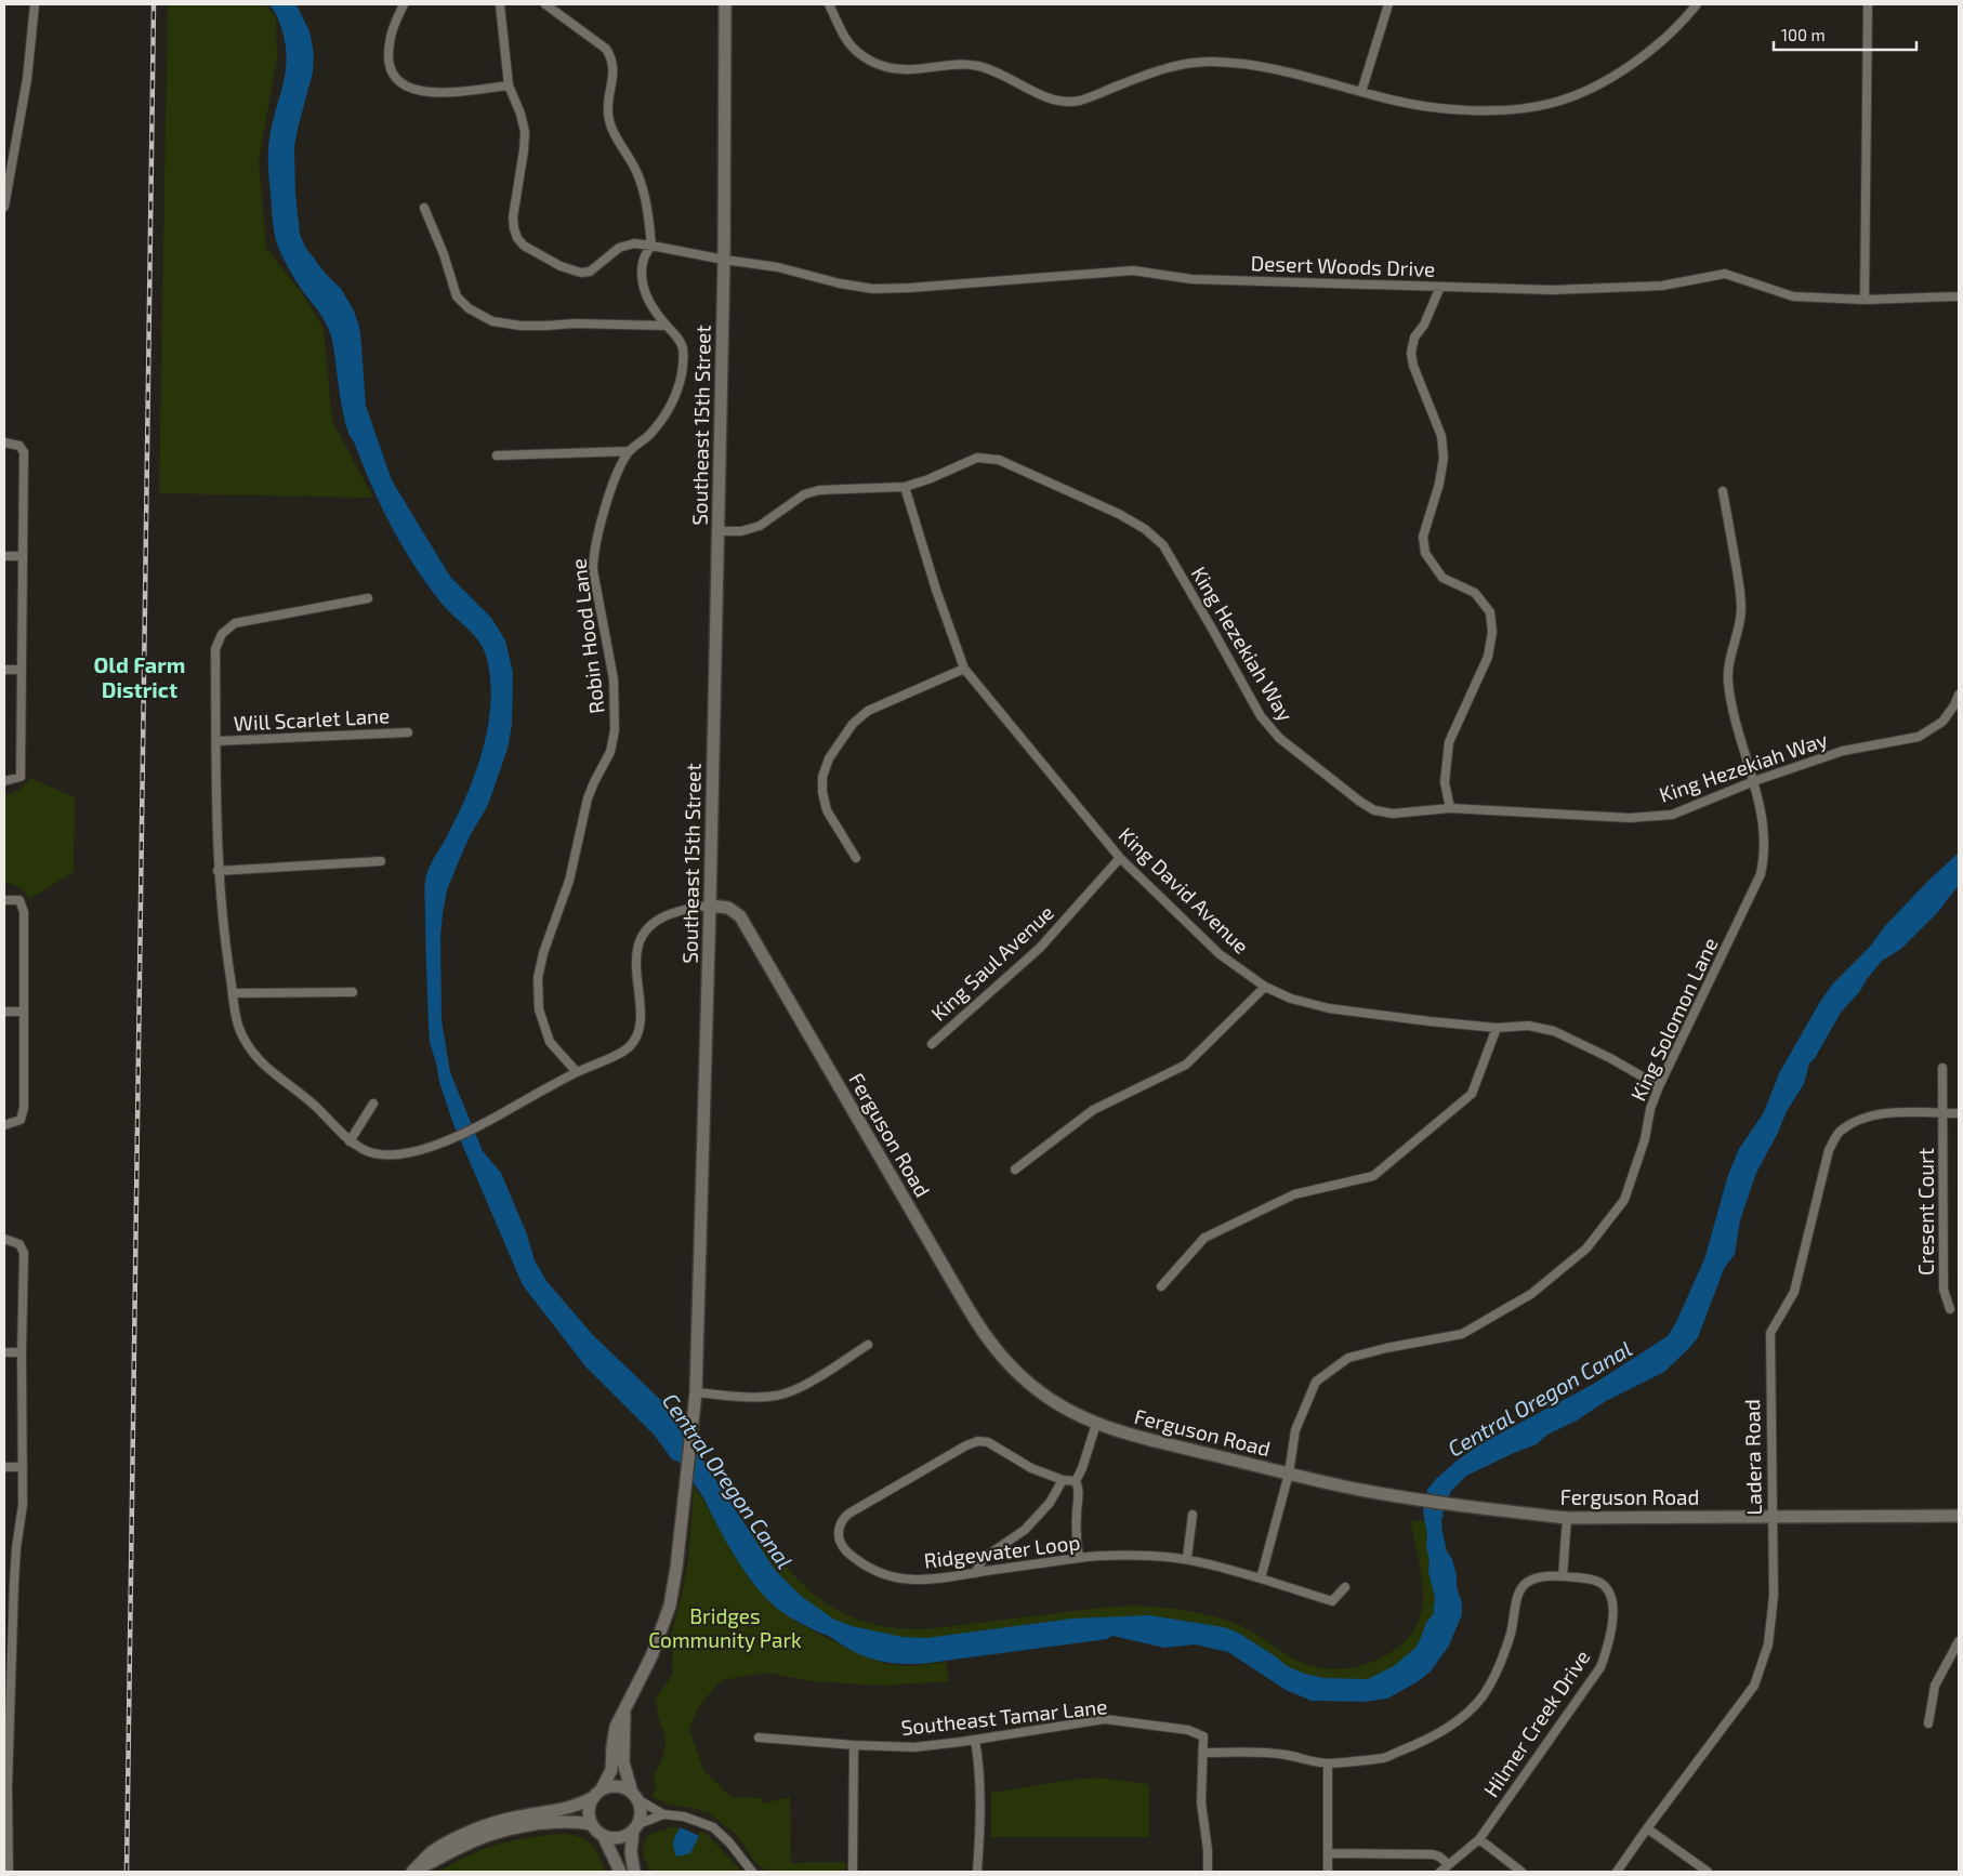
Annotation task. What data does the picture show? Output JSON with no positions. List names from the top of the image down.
{
  "streets": {
    "main road": ["Southeast 15th Street", "Ferguson Road"],
    "street": [
      "Desert Woods Drive",
      "Robin Hood Lane",
      "King Hezekiah Way",
      "Will Scarlet Lane",
      "King David Avenue",
      "King Saul Avenue",
      "King Solomon Lane",
      "Cresent Court",
      "Ladera Road",
      "Ridgewater Loop",
      "Southeast Tamar Lane",
      "Hilmer Creek Drive"
    ]
  },
  "crossings": [
    ["Desert Woods Drive", "Southeast 15th Street"],
    ["Desert Woods Drive", "Robin Hood Lane"],
    ["Southeast 15th Street", "King Hezekiah Way"],
    ["Southeast 15th Street", "Ferguson Road"],
    ["King Hezekiah Way", "King David Avenue"],
    ["King Hezekiah Way", "King Solomon Lane"],
    ["King David Avenue", "King Saul Avenue"],
    ["King David Avenue", "King Solomon Lane"],
    ["King Solomon Lane", "Ferguson Road"],
    ["Ferguson Road", "Ladera Road"],
    ["Cresent Court", "Ladera Road"]
  ],
  "districts": ["Old Farm District"],
  "water": ["Central Oregon Canal"],
  "parks": ["Bridges Community Park"],
  "scale_bar": "100 m"
}
